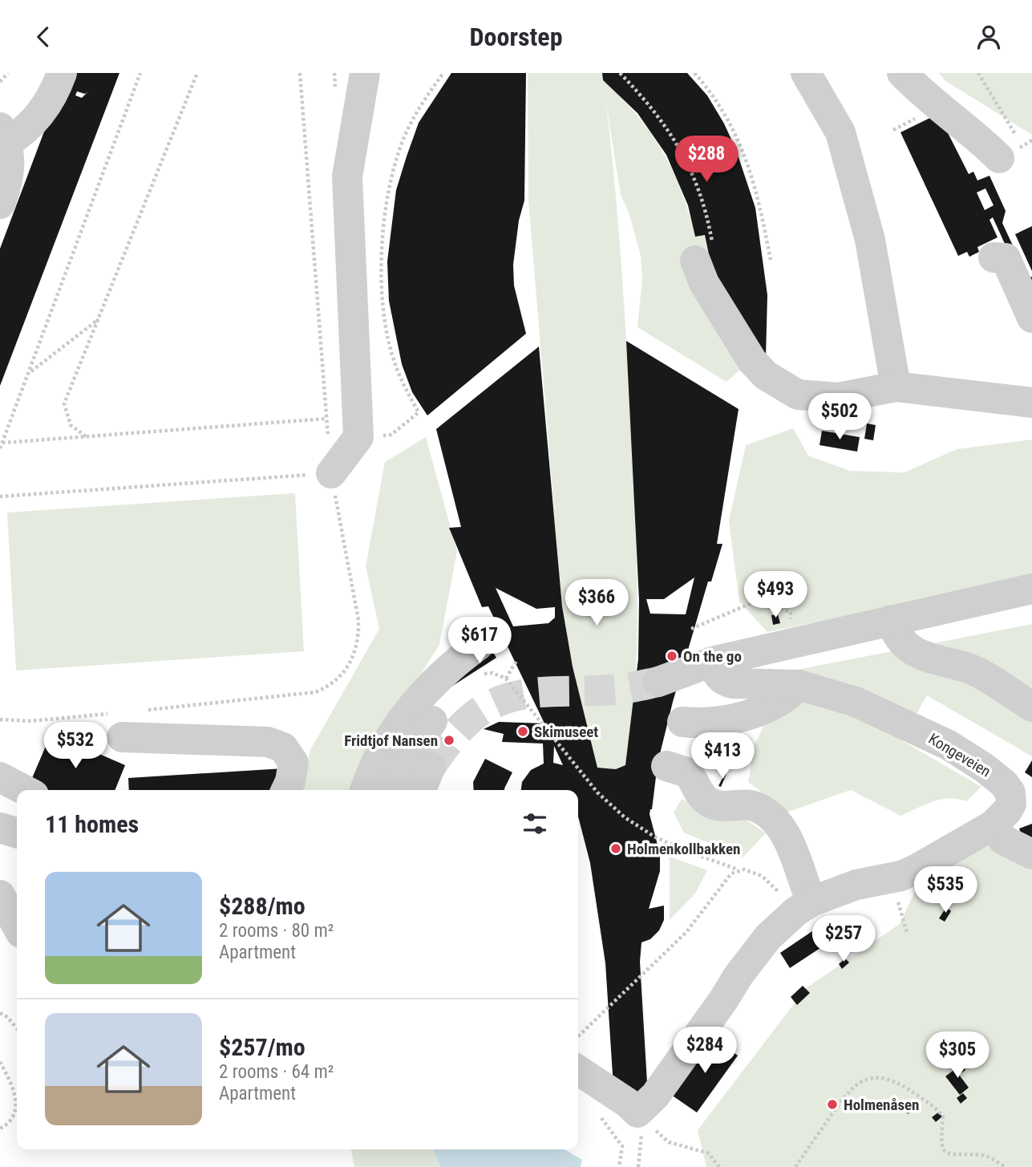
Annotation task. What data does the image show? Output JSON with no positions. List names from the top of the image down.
{
  "streets": {
    "street": ["Kongeveien"]
  },
  "places": [
    "On the go",
    "Skimuseet",
    "Fridtjof Nansen",
    "Holmenkollbakken",
    "Holmenåsen"
  ],
  "page": {
    "header": "Doorstep",
    "price": [
      "$288",
      "$502",
      "$493",
      "$366",
      "$617",
      "$532",
      "$413",
      "$535",
      "$257",
      "$284",
      "$305"
    ],
    "heading": "11 homes",
    "list": [
      {
        "name": "$288/mo",
        "note": "2 rooms · 80 m² · Apartment"
      },
      {
        "name": "$257/mo",
        "note": "2 rooms · 64 m² · Apartment"
      }
    ]
  }
}
